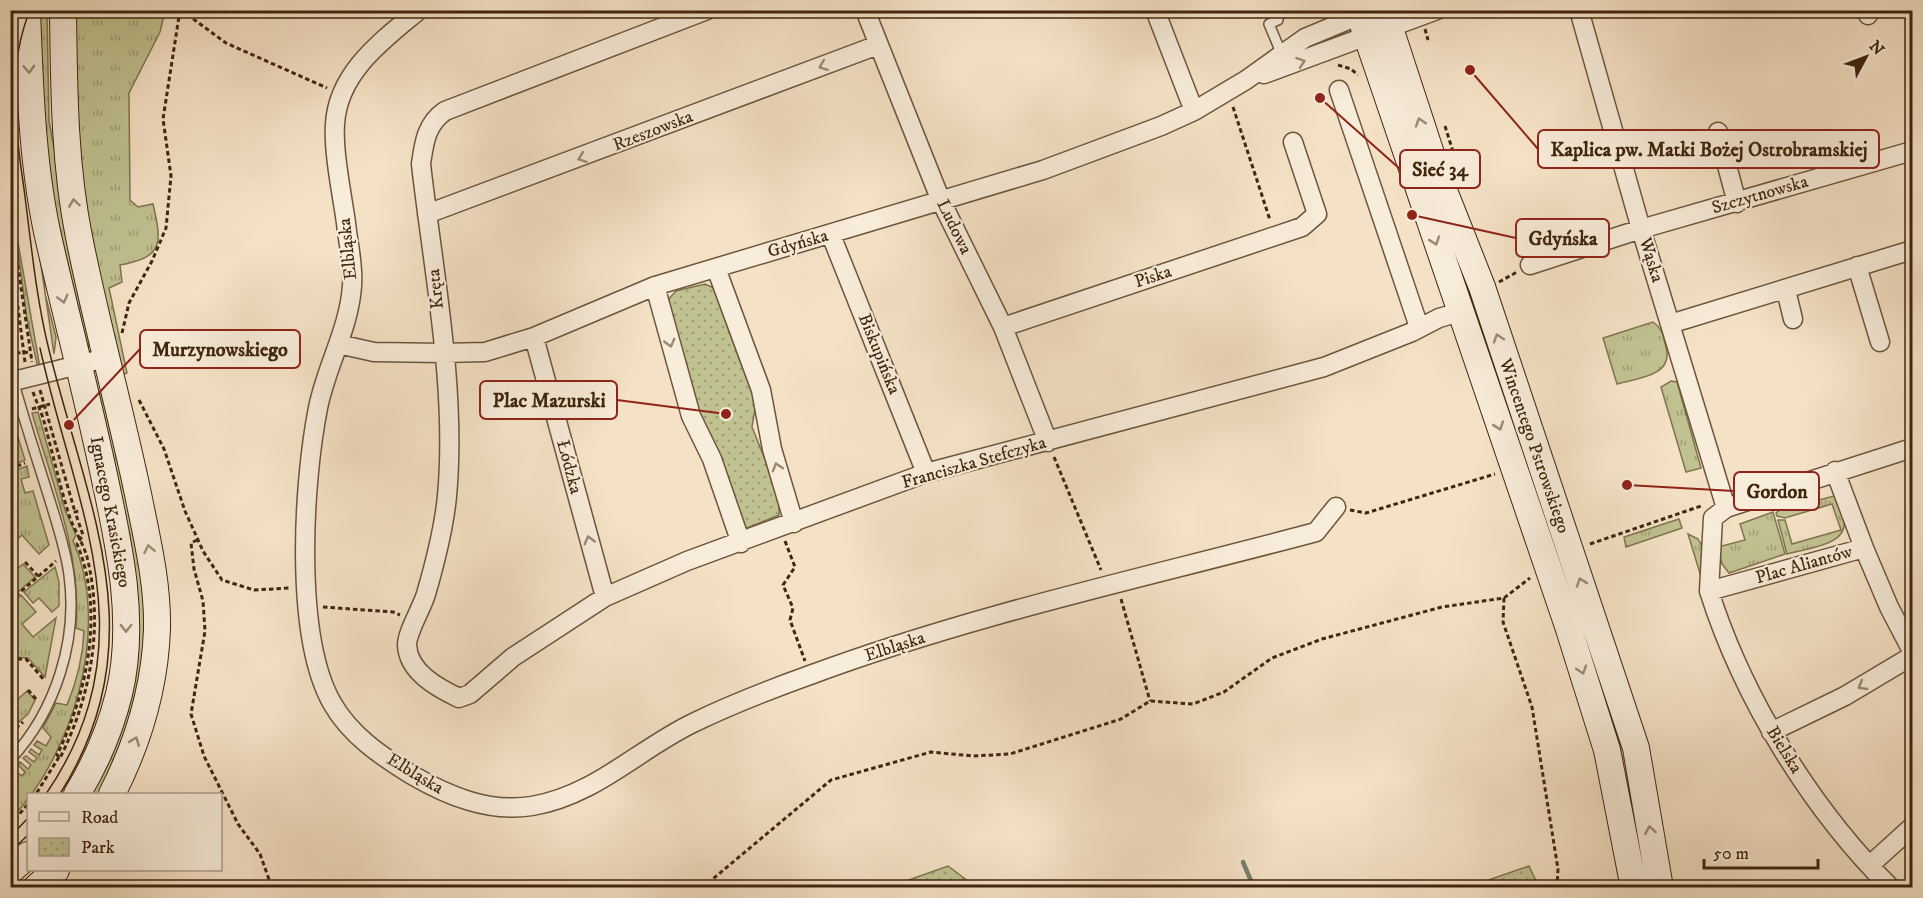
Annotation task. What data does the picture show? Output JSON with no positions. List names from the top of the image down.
{
  "streets": {
    "main road": ["Wincentego Pstrowskiego", "Ignacego Krasickiego"],
    "street": [
      "Rzeszowska",
      "Szczytnowska",
      "Ludowa",
      "Gdyńska",
      "Elbląska",
      "Wąska",
      "Piska",
      "Kręta",
      "Biskupińska",
      "Franciszka Stefczyka",
      "Łódzka",
      "Plac Aliantów",
      "Bielska"
    ]
  },
  "crossings": [
    ["Rzeszowska", "Ludowa"],
    ["Rzeszowska", "Kręta"],
    ["Szczytnowska", "Wąska"],
    ["Ludowa", "Gdyńska"],
    ["Ludowa", "Piska"],
    ["Ludowa", "Franciszka Stefczyka"],
    ["Gdyńska", "Elbląska"],
    ["Gdyńska", "Kręta"],
    ["Gdyńska", "Biskupińska"],
    ["Gdyńska", "Wincentego Pstrowskiego"],
    ["Gdyńska", "Łódzka"],
    ["Kręta", "Franciszka Stefczyka"],
    ["Biskupińska", "Franciszka Stefczyka"],
    ["Wincentego Pstrowskiego", "Franciszka Stefczyka"],
    ["Franciszka Stefczyka", "Łódzka"],
    ["Plac Aliantów", "Bielska"]
  ],
  "one_way": ["Rzeszowska"],
  "places": [
    "Kaplica pw. Matki Bożej Ostrobramskiej",
    "Sieć 34",
    "Gdyńska",
    "Plac Mazurski",
    "Murzynowskiego",
    "Gordon"
  ],
  "legend": ["Road", "Park"],
  "scale_bar": "50 m",
  "north": "top right"
}
